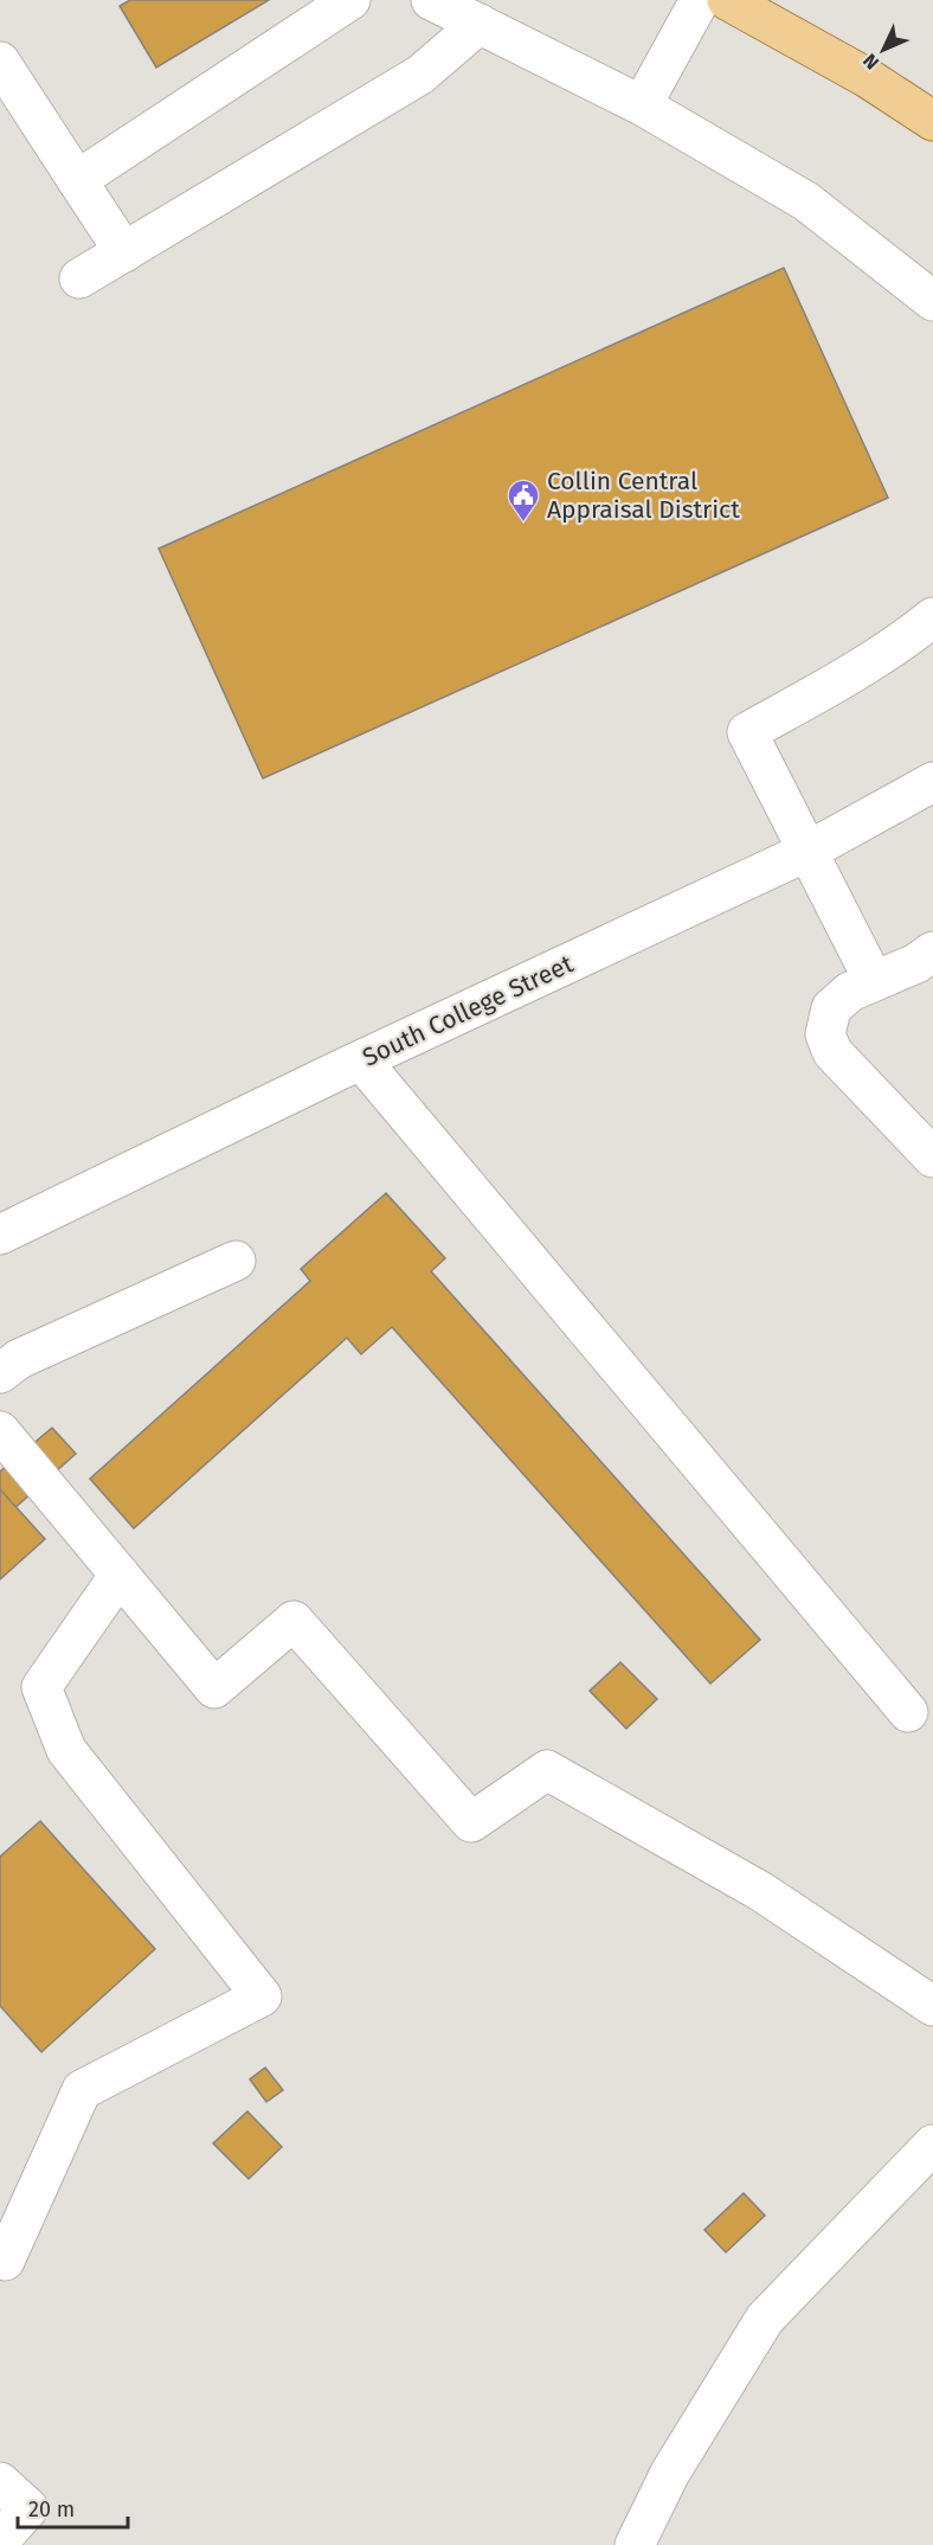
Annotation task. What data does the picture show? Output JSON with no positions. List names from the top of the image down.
{
  "streets": {
    "street": ["South College Street"]
  },
  "places": {
    "public building": ["Collin Central Appraisal District"]
  },
  "scale_bar": "20 m",
  "north": "bottom left"
}
